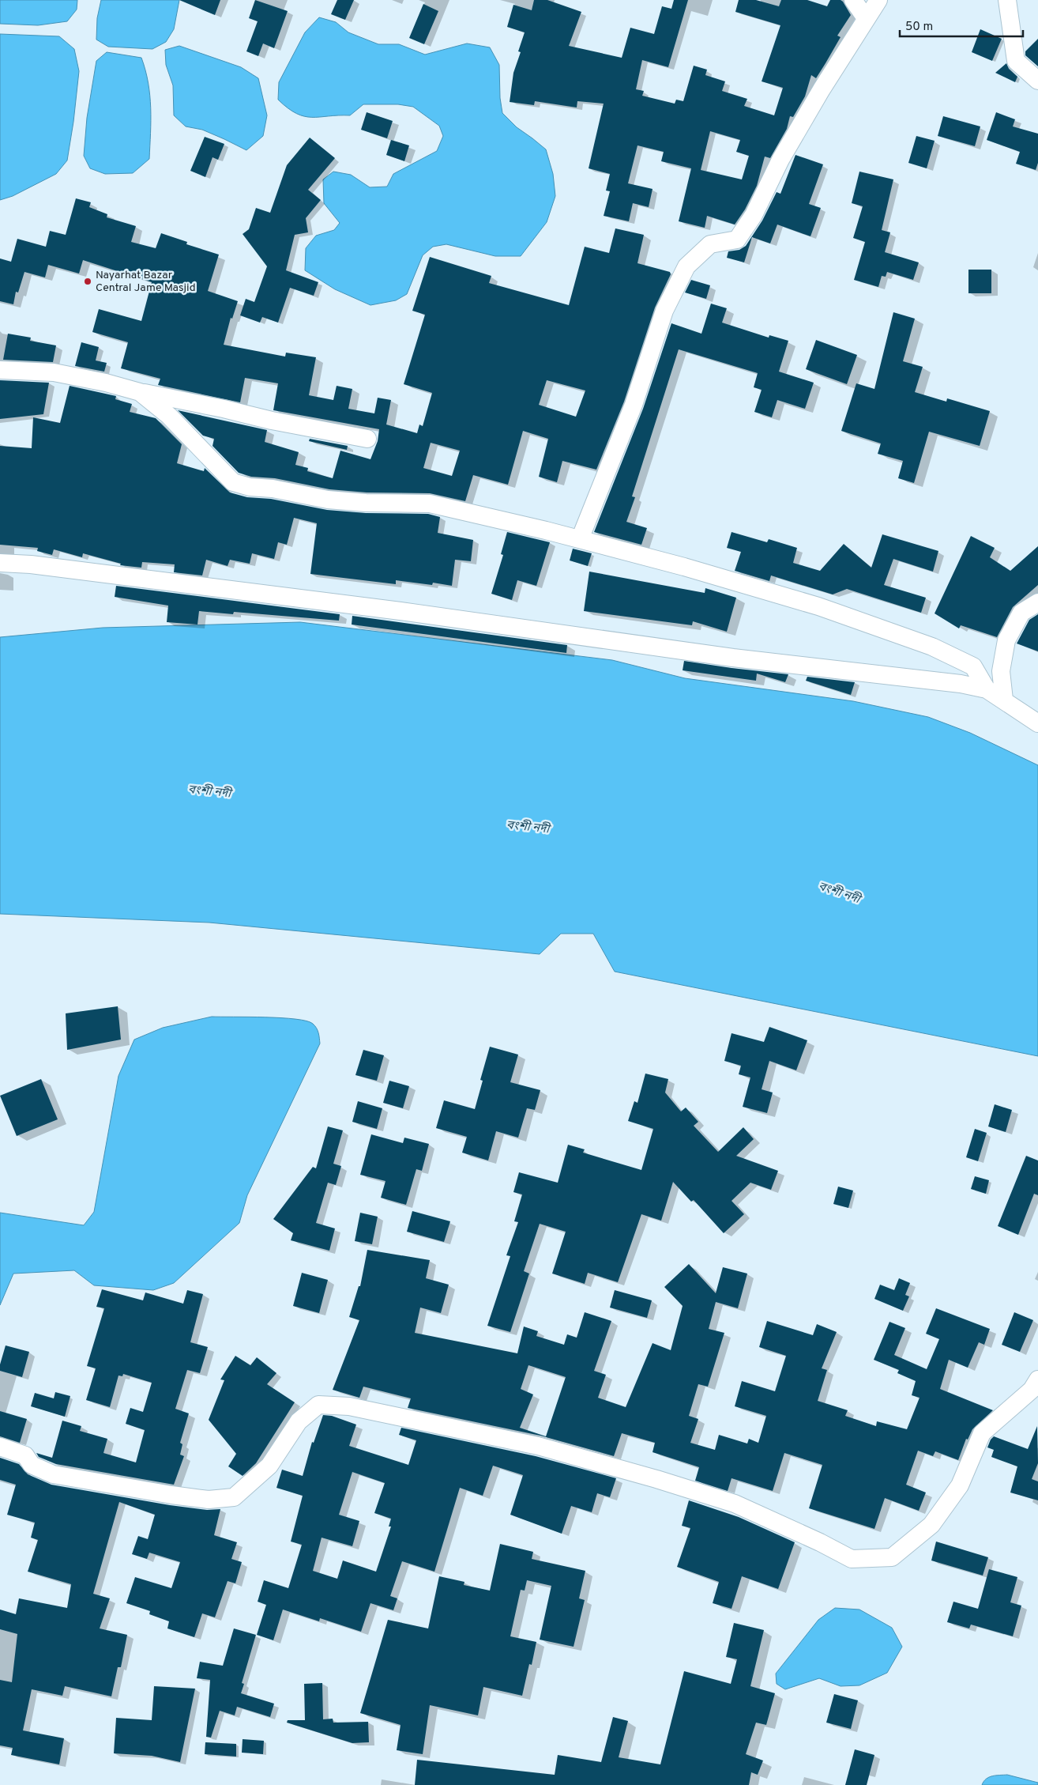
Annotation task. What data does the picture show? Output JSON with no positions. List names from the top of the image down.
{
  "water": ["বংশী নদী"],
  "places": ["Nayarhat Bazar Central Jame Masjid"],
  "scale_bar": "50 m"
}
